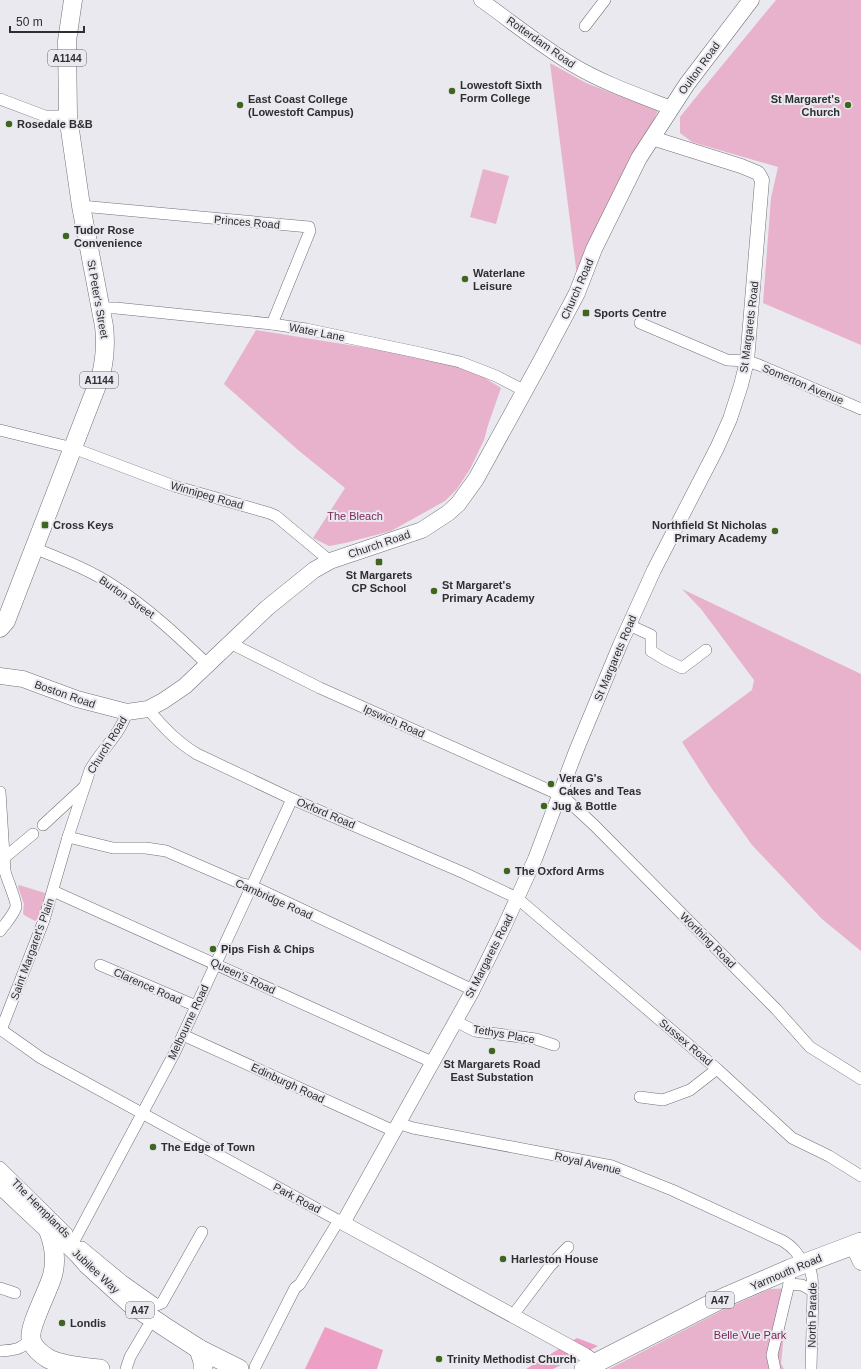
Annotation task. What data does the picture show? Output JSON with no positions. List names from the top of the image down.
{
  "streets": {
    "highway": ["Jubilee Way", "Yarmouth Road", "A47"],
    "main road": [
      "A1144",
      "Oulton Road",
      "Church Road",
      "St Peter's Street",
      "Boston Road"
    ],
    "street": [
      "Rotterdam Road",
      "Princes Road",
      "St Margarets Road",
      "Water Lane",
      "Somerton Avenue",
      "Winnipeg Road",
      "Burton Street",
      "Ipswich Road",
      "Oxford Road",
      "Cambridge Road",
      "Worthing Road",
      "Saint Margaret's Plain",
      "Queen's Road",
      "Clarence Road",
      "Melbourne Road",
      "Tethys Place",
      "Sussex Road",
      "Edinburgh Road",
      "Royal Avenue",
      "Park Road",
      "The Hemplands",
      "North Parade"
    ]
  },
  "crossings": [
    ["Rotterdam Road", "Oulton Road"],
    ["Oulton Road", "Church Road"],
    ["Oulton Road", "St Margarets Road"],
    ["Princes Road", "St Peter's Street"],
    ["Princes Road", "Water Lane"],
    ["Church Road", "St Margarets Road"],
    ["Church Road", "Water Lane"],
    ["Church Road", "Winnipeg Road"],
    ["Church Road", "Burton Street"],
    ["Church Road", "Boston Road"],
    ["Church Road", "Ipswich Road"],
    ["Church Road", "Oxford Road"],
    ["Church Road", "Cambridge Road"],
    ["Church Road", "Saint Margaret's Plain"],
    ["Church Road", "Queen's Road"],
    ["St Peter's Street", "Water Lane"],
    ["St Peter's Street", "Winnipeg Road"],
    ["St Peter's Street", "Burton Street"],
    ["St Margarets Road", "Somerton Avenue"],
    ["St Margarets Road", "Ipswich Road"],
    ["St Margarets Road", "Oxford Road"],
    ["St Margarets Road", "Cambridge Road"],
    ["St Margarets Road", "Worthing Road"],
    ["St Margarets Road", "Queen's Road"],
    ["St Margarets Road", "Tethys Place"],
    ["St Margarets Road", "Sussex Road"],
    ["St Margarets Road", "Edinburgh Road"],
    ["St Margarets Road", "Royal Avenue"],
    ["St Margarets Road", "Park Road"],
    ["Ipswich Road", "Worthing Road"],
    ["Oxford Road", "Melbourne Road"],
    ["Oxford Road", "Sussex Road"],
    ["Cambridge Road", "Melbourne Road"],
    ["Saint Margaret's Plain", "Queen's Road"],
    ["Saint Margaret's Plain", "Park Road"],
    ["Queen's Road", "Melbourne Road"],
    ["Clarence Road", "Melbourne Road"],
    ["Melbourne Road", "Edinburgh Road"],
    ["Melbourne Road", "Park Road"],
    ["Melbourne Road", "The Hemplands"],
    ["Edinburgh Road", "Royal Avenue"],
    ["Royal Avenue", "Yarmouth Road"],
    ["Royal Avenue", "North Parade"],
    ["Park Road", "Yarmouth Road"],
    ["Yarmouth Road", "North Parade"]
  ],
  "parks": ["The Bleach", "Belle Vue Park"],
  "places": {
    "other": [
      "Lowestoft Sixth Form College",
      "East Coast College (Lowestoft Campus)",
      "St Margaret's Church",
      "Rosedale B&B",
      "Tudor Rose Convenience",
      "Waterlane Leisure",
      "Northfield St Nicholas Primary Academy",
      "St Margaret's Primary Academy",
      "Vera G's Cakes and Teas",
      "Jug & Bottle",
      "The Oxford Arms",
      "Pips Fish & Chips",
      "St Margarets Road East Substation",
      "The Edge of Town",
      "Harleston House",
      "Londis",
      "Trinity Methodist Church"
    ],
    "transit": ["Sports Centre", "Cross Keys", "St Margarets CP School"]
  },
  "scale_bar": "50 m"
}
